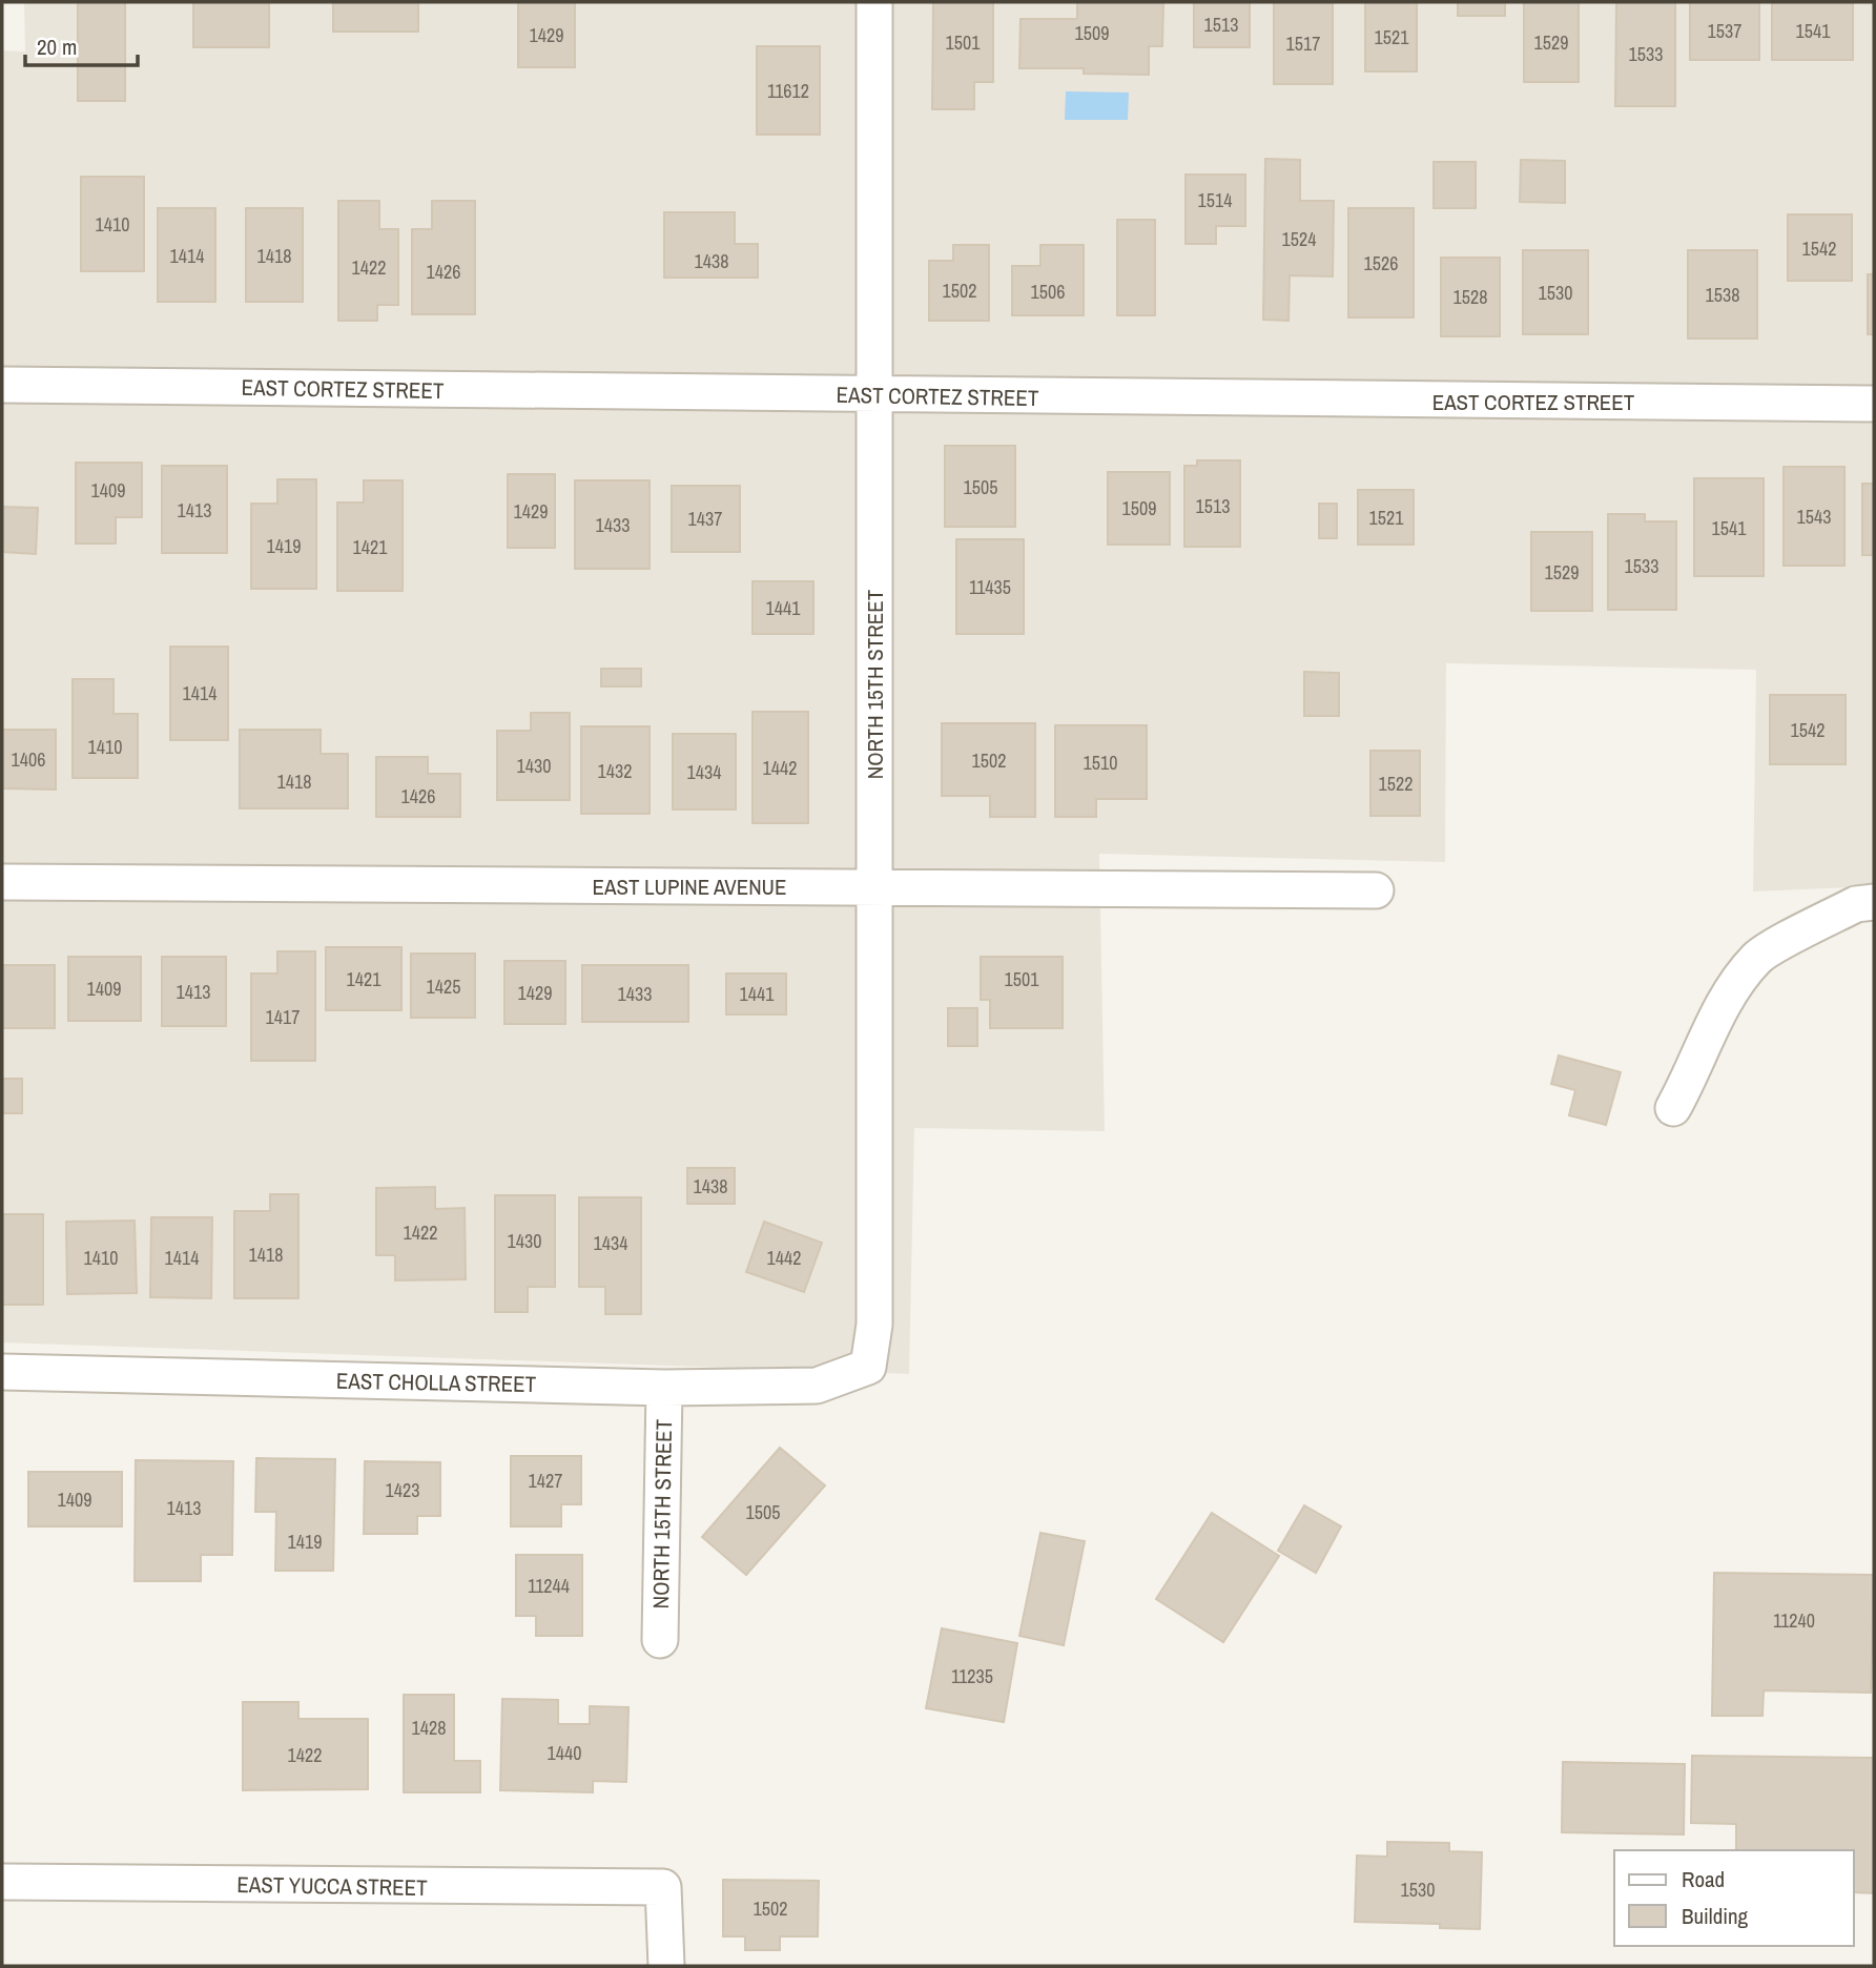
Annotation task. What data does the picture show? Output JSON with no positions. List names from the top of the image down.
{
  "streets": {
    "street": [
      "EAST CORTEZ STREET",
      "NORTH 15TH STREET",
      "EAST LUPINE AVENUE",
      "EAST CHOLLA STREET",
      "EAST YUCCA STREET"
    ]
  },
  "crossings": [
    ["EAST CORTEZ STREET", "NORTH 15TH STREET"],
    ["NORTH 15TH STREET", "EAST LUPINE AVENUE"],
    ["NORTH 15TH STREET", "EAST CHOLLA STREET"]
  ],
  "house_numbers": [
    "1513",
    "1537",
    "1541",
    "1509",
    "1429",
    "1521",
    "1501",
    "1529",
    "1517",
    "1533",
    "11612",
    "1514",
    "1410",
    "1524",
    "1542",
    "1414",
    "1418",
    "1438",
    "1526",
    "1422",
    "1426",
    "1502",
    "1506",
    "1530",
    "1538",
    "1528",
    "1505",
    "1409",
    "1513",
    "1509",
    "1413",
    "1429",
    "1543",
    "1521",
    "1437",
    "1433",
    "1541",
    "1419",
    "1421",
    "1533",
    "1529",
    "11435",
    "1441",
    "1414",
    "1542",
    "1410",
    "1406",
    "1502",
    "1510",
    "1430",
    "1442",
    "1432",
    "1434",
    "1418",
    "1522",
    "1426",
    "1421",
    "1501",
    "1425",
    "1409",
    "1413",
    "1429",
    "1433",
    "1441",
    "1417",
    "1438",
    "1422",
    "1430",
    "1434",
    "1418",
    "1410",
    "1414",
    "1442",
    "1427",
    "1423",
    "1409",
    "1413",
    "1505",
    "1419",
    "11244",
    "11240",
    "11235",
    "1428",
    "1440",
    "1422",
    "1530",
    "1502"
  ],
  "legend": ["Road", "Building"],
  "scale_bar": "20 m"
}
